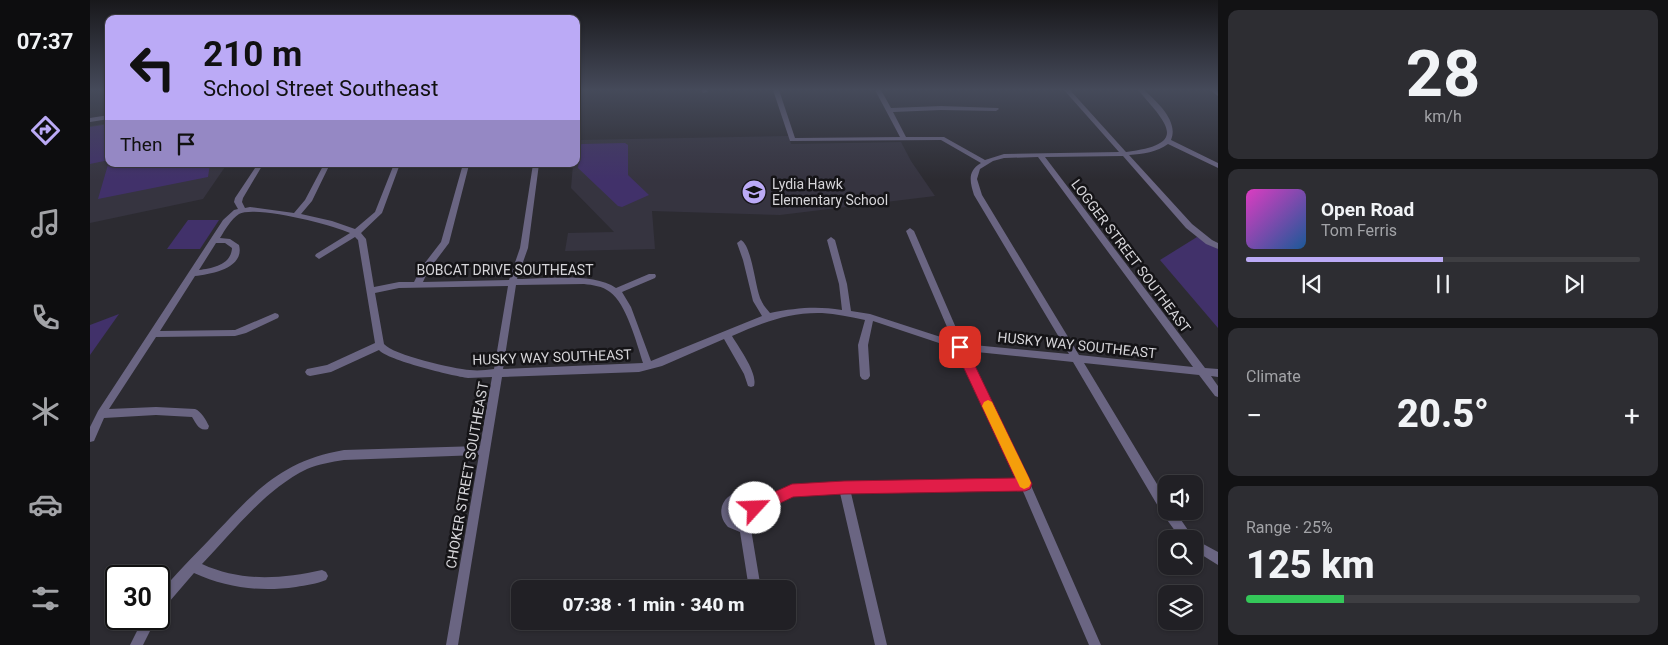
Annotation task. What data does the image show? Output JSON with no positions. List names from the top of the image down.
{
  "streets": {
    "street": [
      "LOGGER STREET SOUTHEAST",
      "BOBCAT DRIVE SOUTHEAST",
      "HUSKY WAY SOUTHEAST",
      "CHOKER STREET SOUTHEAST"
    ]
  },
  "crossings": [
    ["LOGGER STREET SOUTHEAST", "HUSKY WAY SOUTHEAST"],
    ["BOBCAT DRIVE SOUTHEAST", "CHOKER STREET SOUTHEAST"],
    ["HUSKY WAY SOUTHEAST", "CHOKER STREET SOUTHEAST"]
  ],
  "places": {
    "school or university": ["Lydia Hawk Elementary School"]
  },
  "page": {
    "tabs": "07:37",
    "tile": [
      ["28", "km/h"],
      "Climate",
      ["Range · 25%", "125 km"]
    ],
    "turn": ["210 m", "School Street Southeast"],
    "then": "Then",
    "song": ["Open Road", "Tom Ferris"],
    "heat": ["−", "20.5°", "+"],
    "limit": "30",
    "trip": "07:38 · 1 min · 340 m"
  }
}
